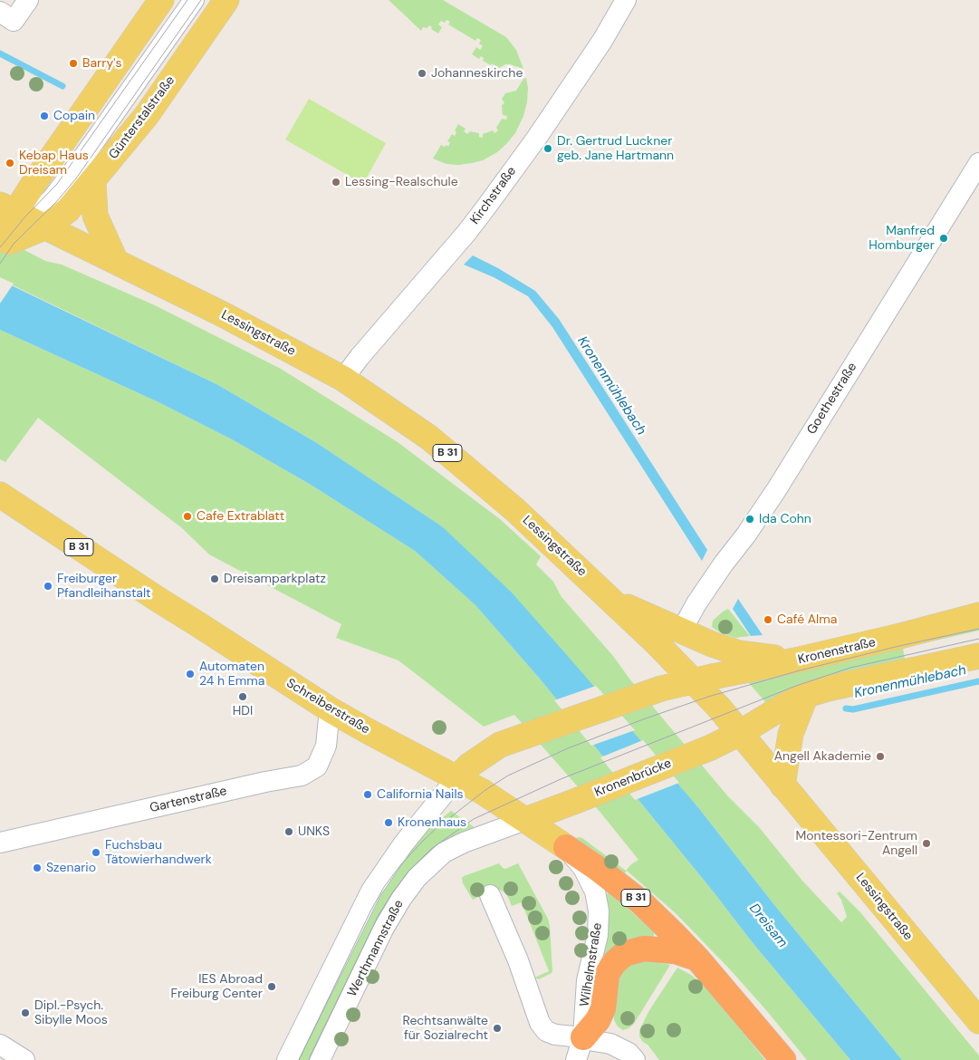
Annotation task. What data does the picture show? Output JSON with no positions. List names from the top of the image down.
{
  "streets": {
    "highway": ["B 31"],
    "main road": [
      "Günterstalstraße",
      "Lessingstraße",
      "Kronenstraße",
      "Schreiberstraße",
      "Kronenbrücke"
    ],
    "street": [
      "Kirchstraße",
      "Goethestraße",
      "Gartenstraße",
      "Werthmannstraße",
      "Wilhelmstraße"
    ]
  },
  "crossings": [
    ["Günterstalstraße", "Lessingstraße"],
    ["Kirchstraße", "Lessingstraße"],
    ["Lessingstraße", "Kronenstraße"],
    ["Lessingstraße", "Kronenbrücke"],
    ["B 31", "Schreiberstraße"],
    ["B 31", "Kronenbrücke"],
    ["B 31", "Werthmannstraße"],
    ["B 31", "Wilhelmstraße"],
    ["Schreiberstraße", "Kronenbrücke"],
    ["Schreiberstraße", "Gartenstraße"],
    ["Schreiberstraße", "Werthmannstraße"],
    ["Kronenbrücke", "Werthmannstraße"]
  ],
  "water": ["Kronenmühlebach", "Dreisam"],
  "places": [
    "Barry's",
    "Johanneskirche",
    "Copain",
    "Dr. Gertrud Luckner geb. Jane Hartmann",
    "Kebap Haus Dreisam",
    "Lessing-Realschule",
    "Manfred Homburger",
    "Cafe Extrablatt",
    "Ida Cohn",
    "Dreisamparkplatz",
    "Freiburger Pfandleihanstalt",
    "Café Alma",
    "Automaten 24 h Emma",
    "HDI",
    "Angell Akademie",
    "California Nails",
    "Kronenhaus",
    "UNKS",
    "Montessori-Zentrum Angell",
    "Fuchsbau Tätowierhandwerk",
    "Szenario",
    "IES Abroad Freiburg Center",
    "Dipl.-Psych. Sibylle Moos",
    "Rechtsanwälte für Sozialrecht"
  ]
}
